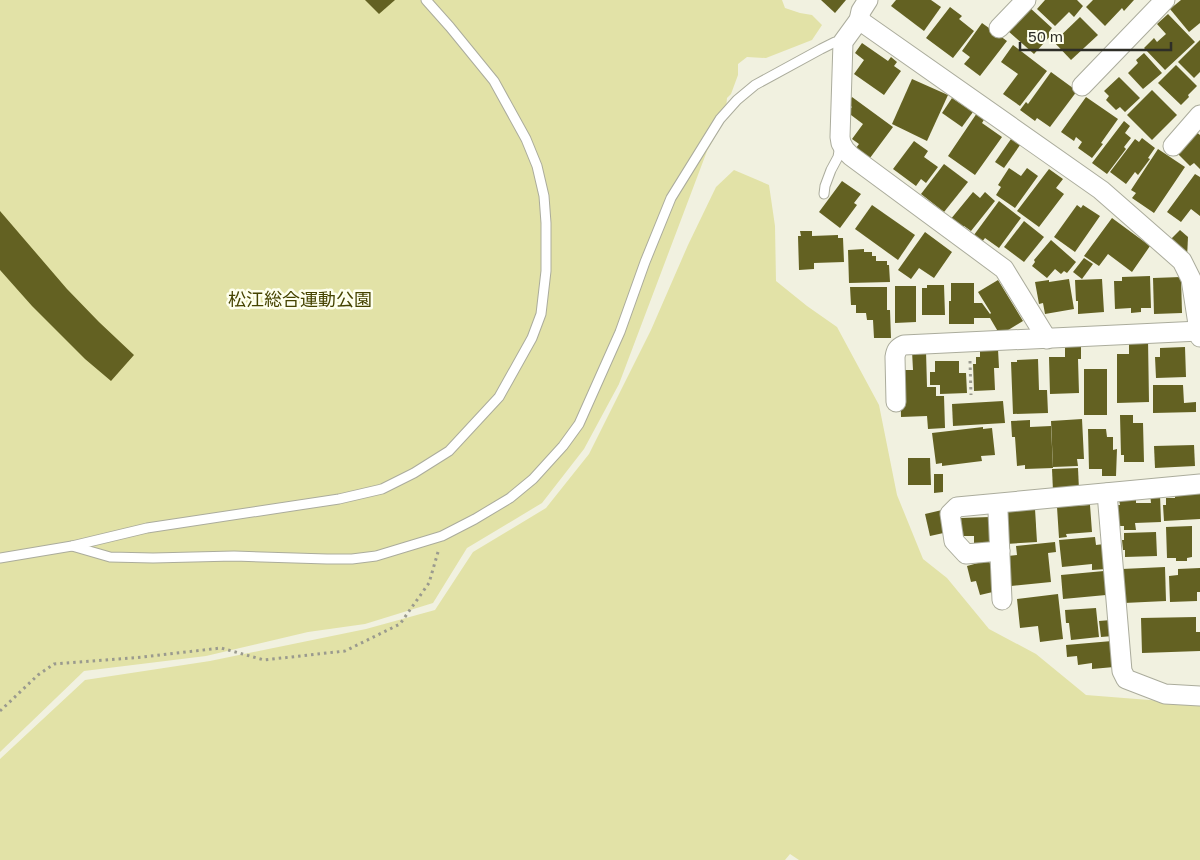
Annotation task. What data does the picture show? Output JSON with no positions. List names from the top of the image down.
{
  "parks": ["松江総合運動公園"],
  "scale_bar": "50 m"
}
